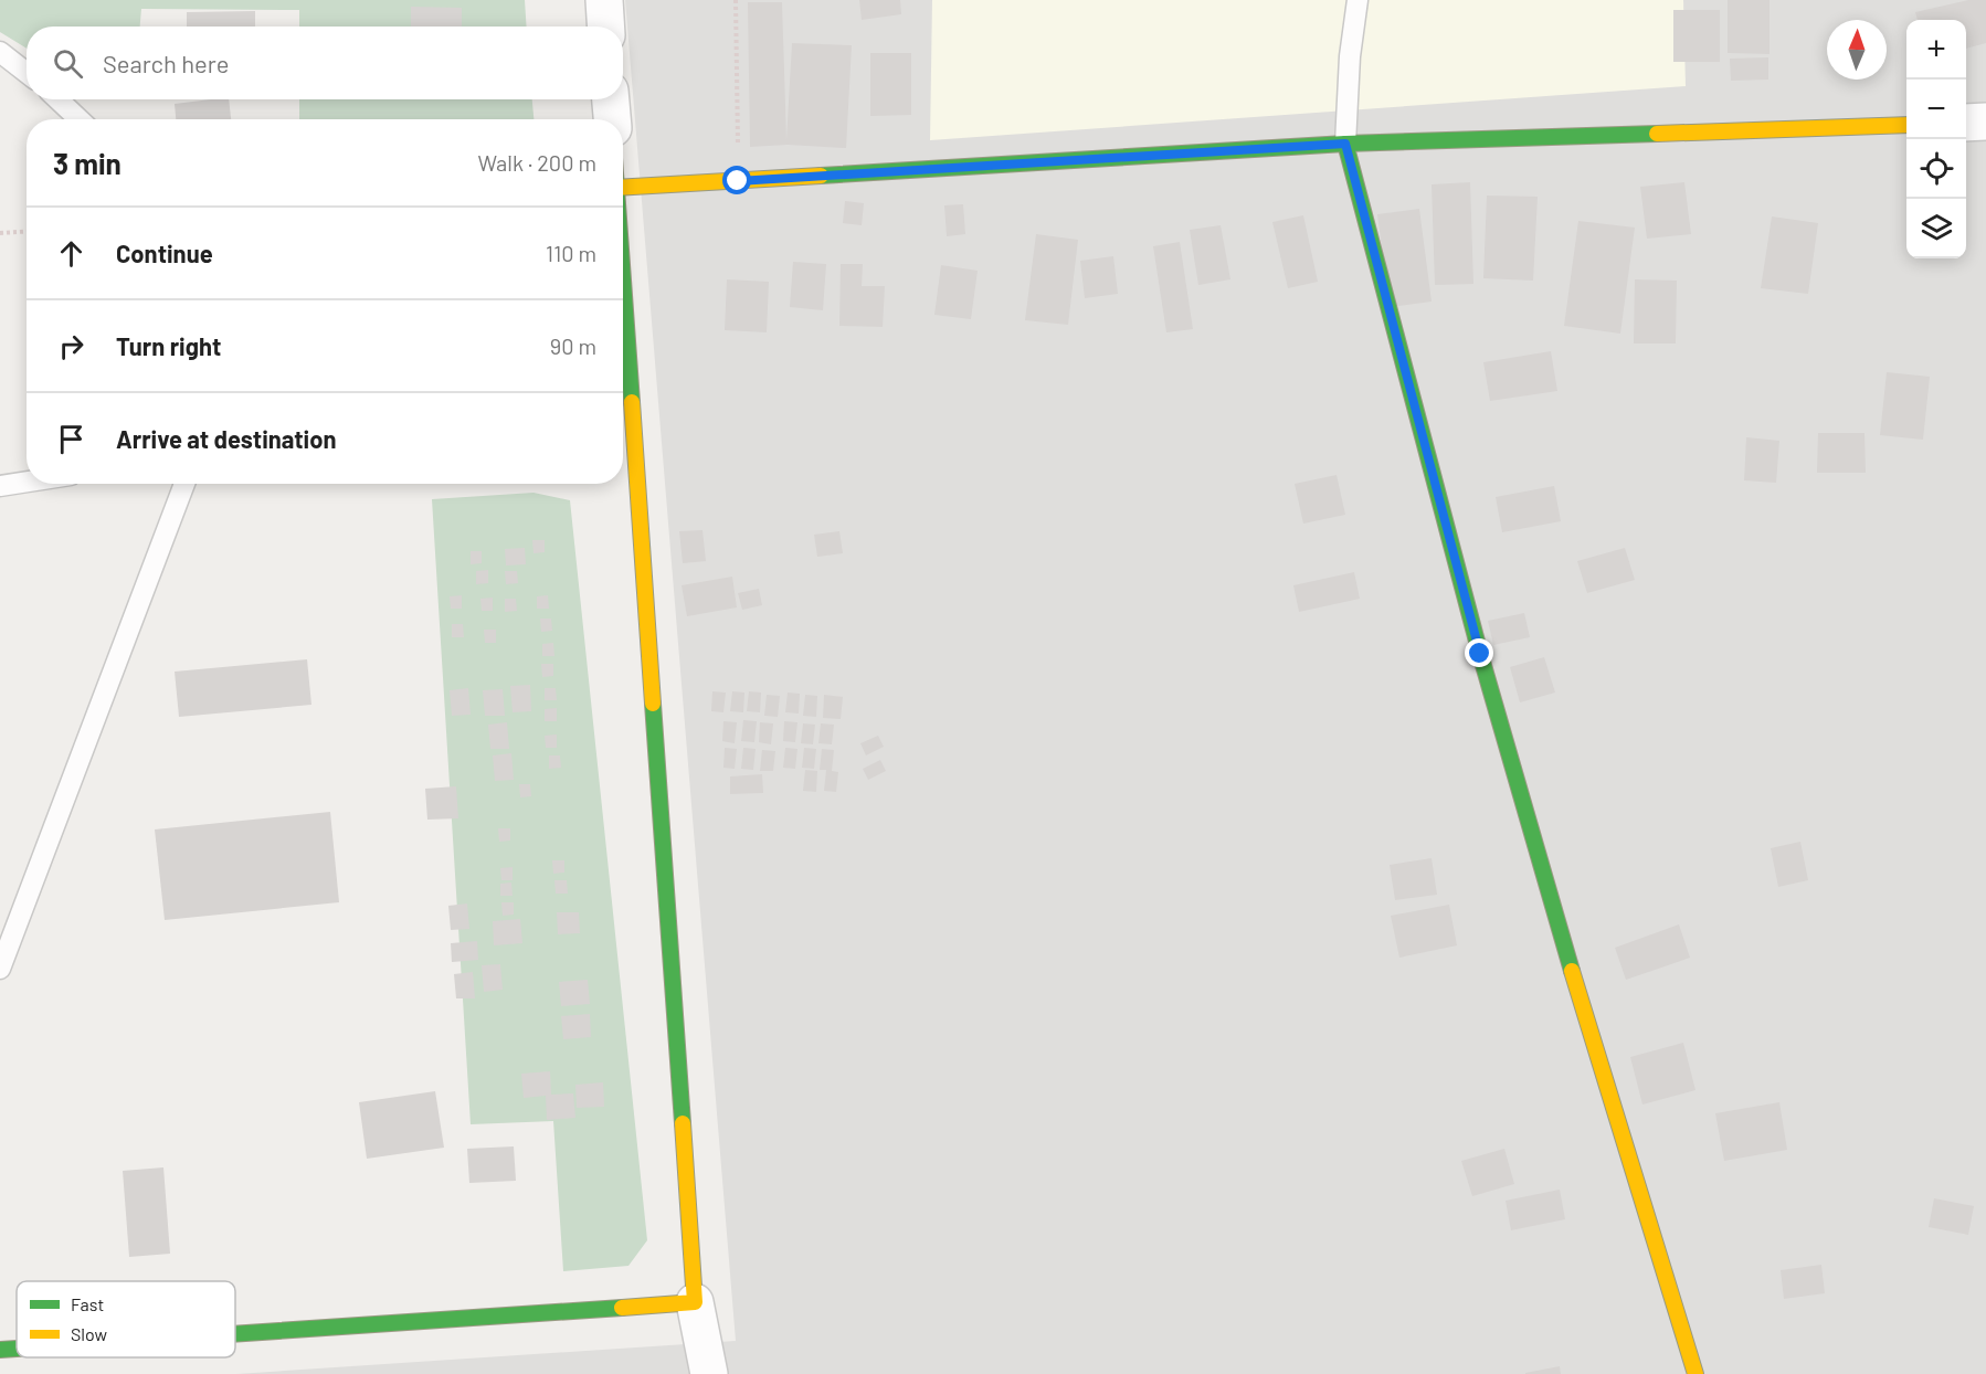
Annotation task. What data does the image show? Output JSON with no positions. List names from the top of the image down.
{
  "legend": ["Fast", "Slow"],
  "north": "top",
  "page": {
    "map_buttons": ["+", "−"],
    "search": "Search here",
    "heading": ["3 min", "Walk · 200 m"],
    "list": [
      ["Continue", "110 m"],
      ["Turn right", "90 m"],
      "Arrive at destination"
    ]
  }
}
